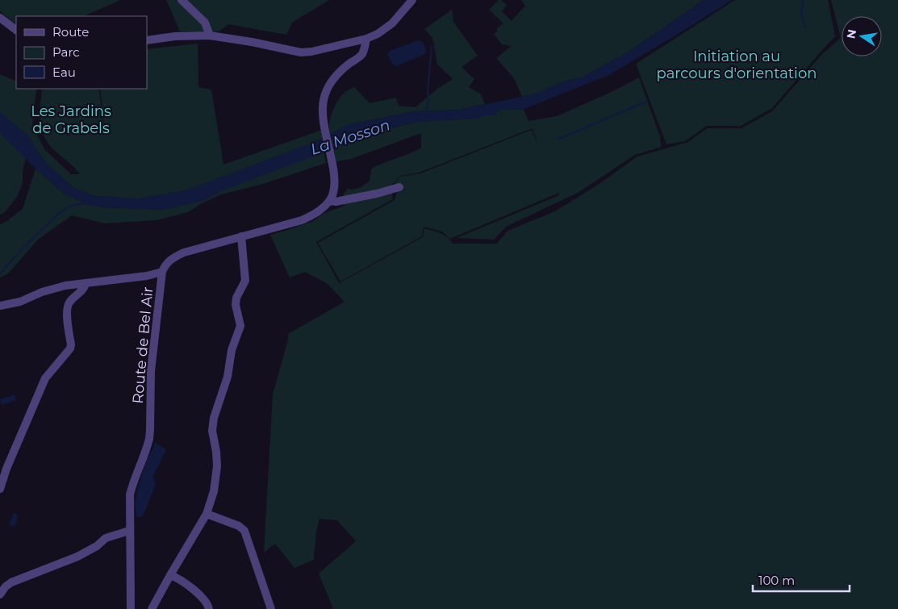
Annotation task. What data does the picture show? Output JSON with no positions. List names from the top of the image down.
{
  "streets": {
    "street": ["Route de Bel Air"]
  },
  "water": ["La Mosson"],
  "parks": ["Initiation au parcours d'orientation", "Les Jardins de Grabels"],
  "legend": ["Route", "Parc", "Eau"],
  "scale_bar": "100 m",
  "north": "left"
}
